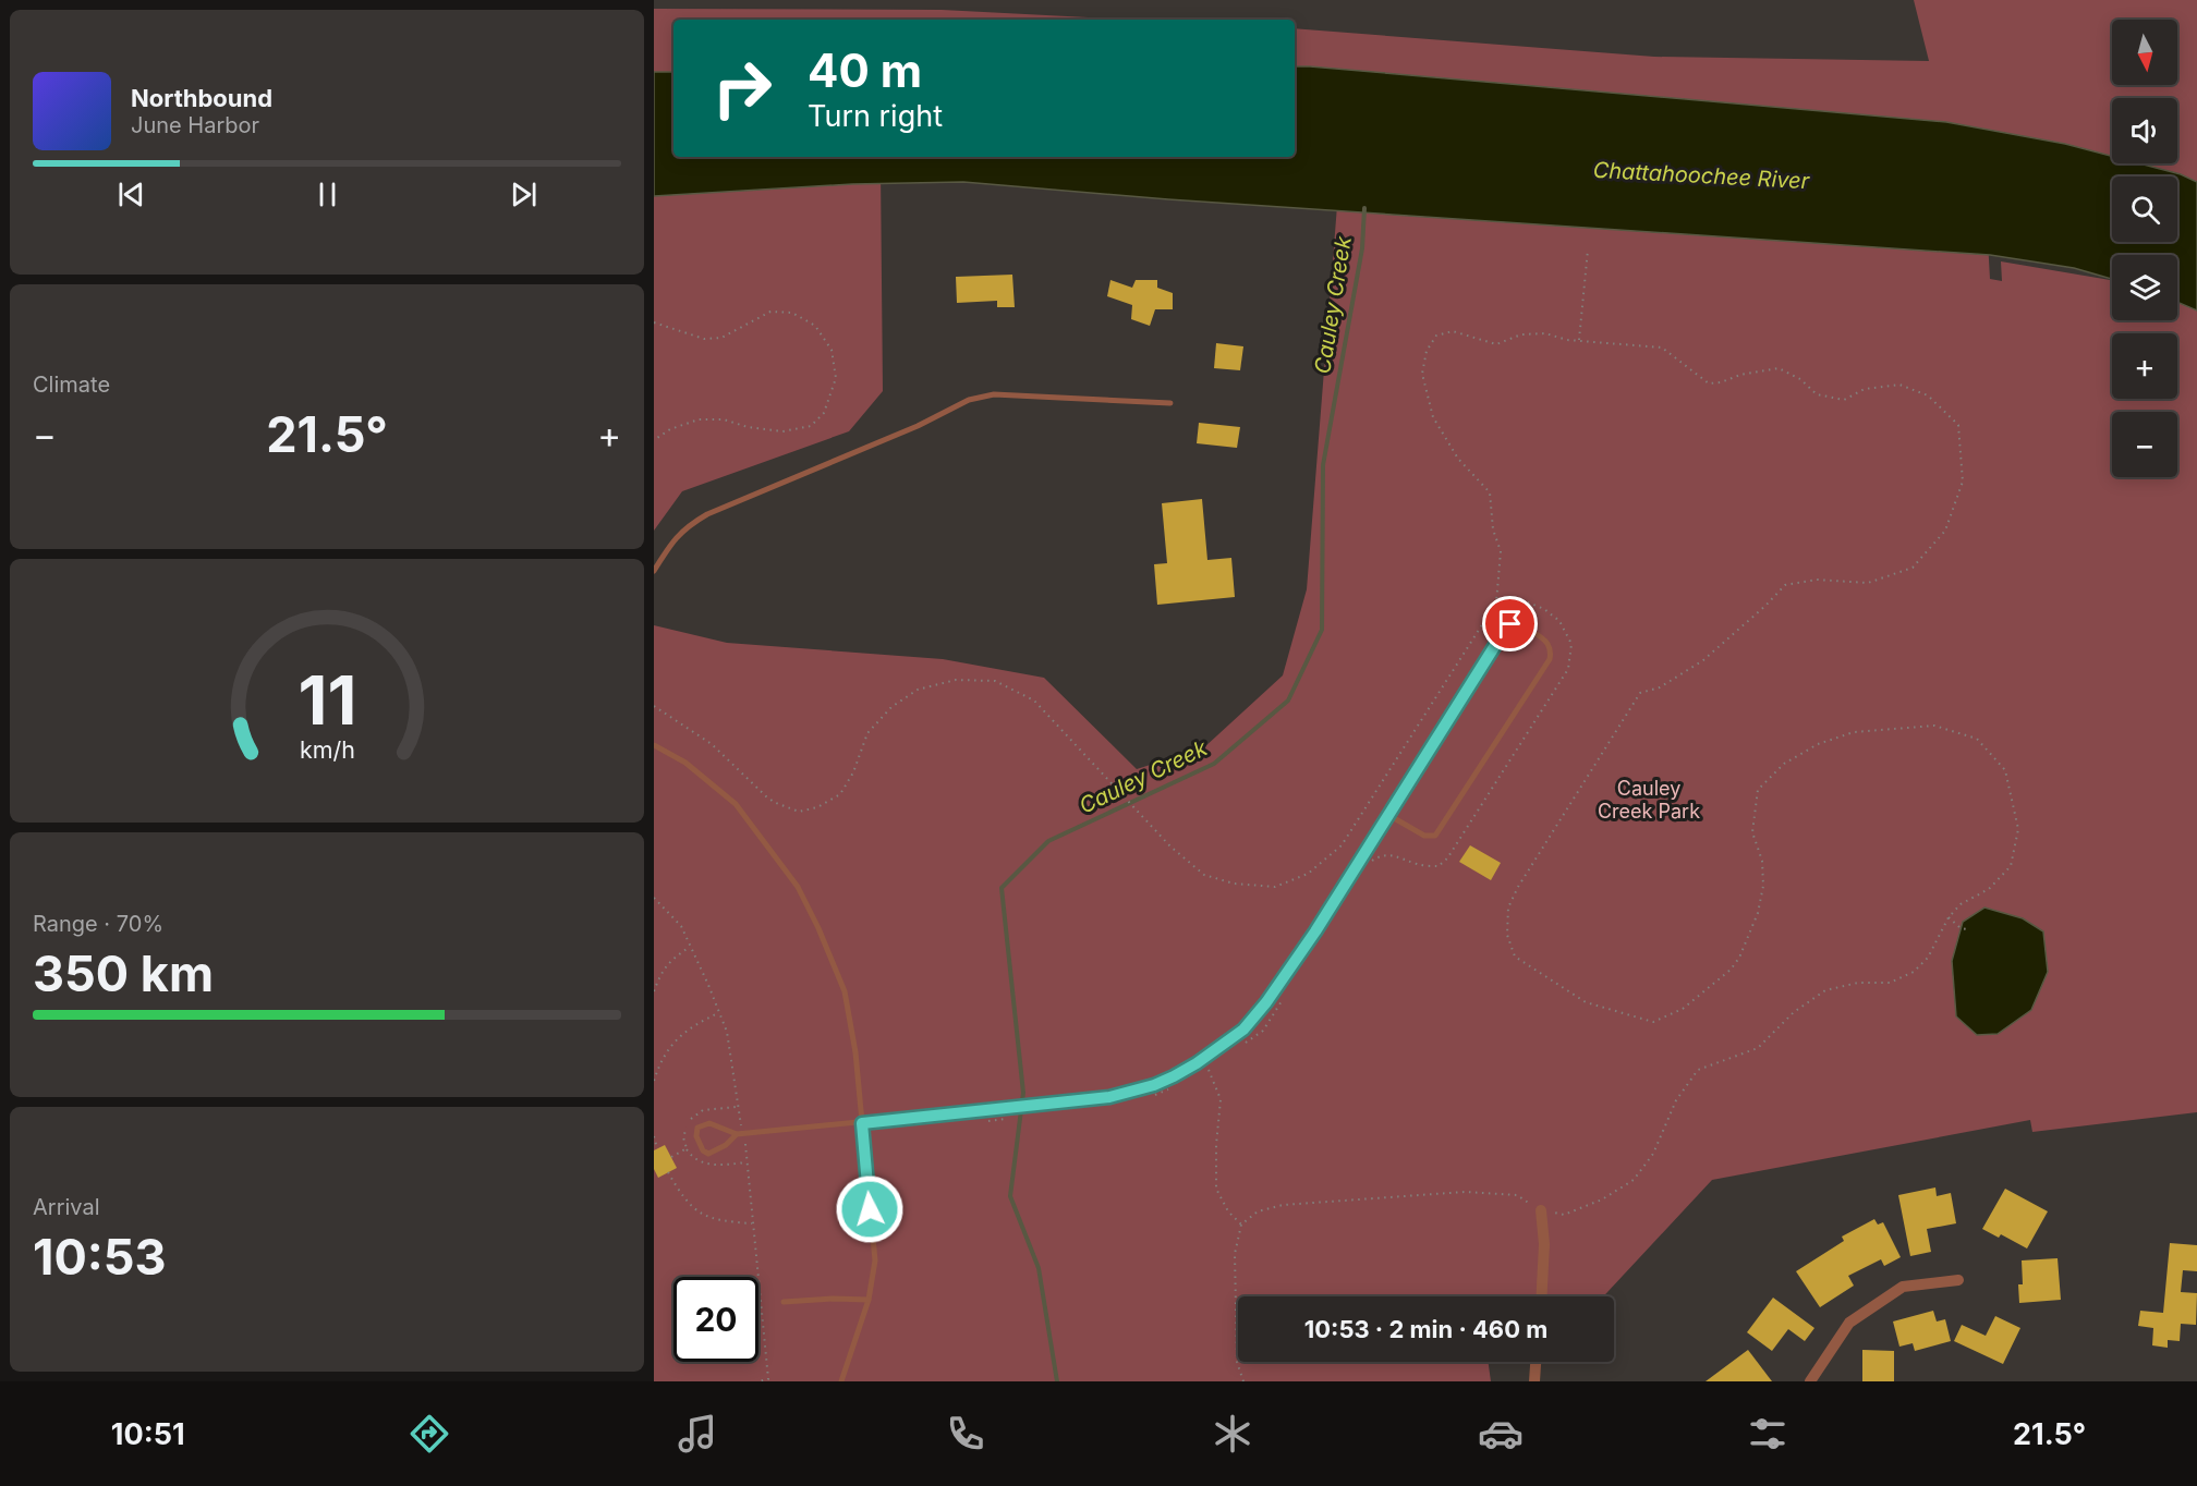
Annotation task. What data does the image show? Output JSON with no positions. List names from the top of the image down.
{
  "water": ["Chattahoochee River", "Cauley Creek"],
  "parks": ["Cauley Creek Park"],
  "north": "bottom",
  "page": {
    "map_buttons": ["+", "−"],
    "turn": ["40 m", "Turn right"],
    "song": ["Northbound", "June Harbor"],
    "tile": [
      "Climate",
      ["Range · 70%", "350 km"],
      ["Arrival", "10:53"]
    ],
    "heat": ["−", "21.5°", "+"],
    "limit": "20",
    "trip": "10:53 · 2 min · 460 m",
    "tabs": ["10:51", "21.5°"],
    "gauge": ["11", "km/h"]
  }
}
